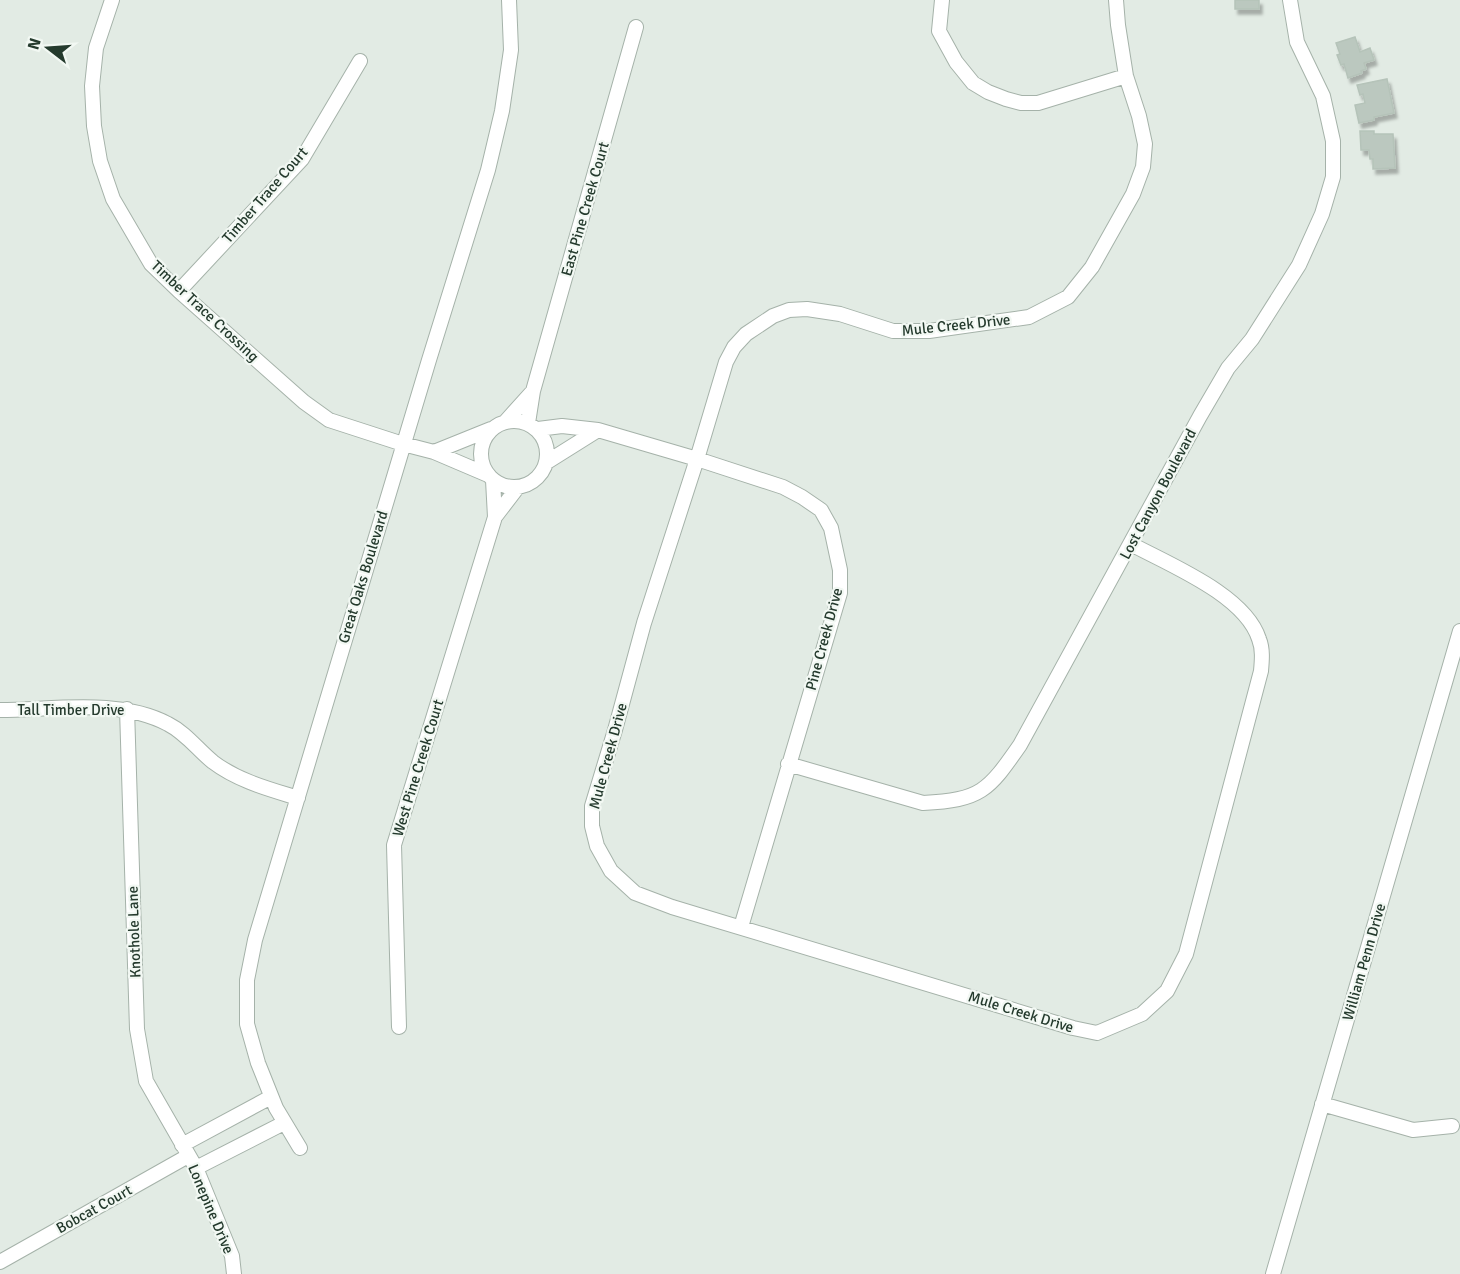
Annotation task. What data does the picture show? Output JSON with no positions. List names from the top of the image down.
{
  "streets": {
    "street": [
      "Timber Trace Court",
      "East Pine Creek Court",
      "Timber Trace Crossing",
      "Mule Creek Drive",
      "Lost Canyon Boulevard",
      "Great Oaks Boulevard",
      "Pine Creek Drive",
      "Tall Timber Drive",
      "West Pine Creek Court",
      "Knothole Lane",
      "William Penn Drive",
      "Bobcat Court",
      "Lonepine Drive"
    ]
  },
  "crossings": [
    ["Timber Trace Court", "Timber Trace Crossing"],
    ["East Pine Creek Court", "Pine Creek Drive"],
    ["East Pine Creek Court", "West Pine Creek Court"],
    ["Timber Trace Crossing", "Great Oaks Boulevard"],
    ["Mule Creek Drive", "Lost Canyon Boulevard"],
    ["Mule Creek Drive", "Pine Creek Drive"],
    ["Lost Canyon Boulevard", "Pine Creek Drive"],
    ["Great Oaks Boulevard", "Tall Timber Drive"],
    ["Great Oaks Boulevard", "Bobcat Court"],
    ["Pine Creek Drive", "West Pine Creek Court"],
    ["Tall Timber Drive", "Knothole Lane"],
    ["Knothole Lane", "Bobcat Court"],
    ["Knothole Lane", "Lonepine Drive"],
    ["Bobcat Court", "Lonepine Drive"]
  ],
  "north": "left"
}
